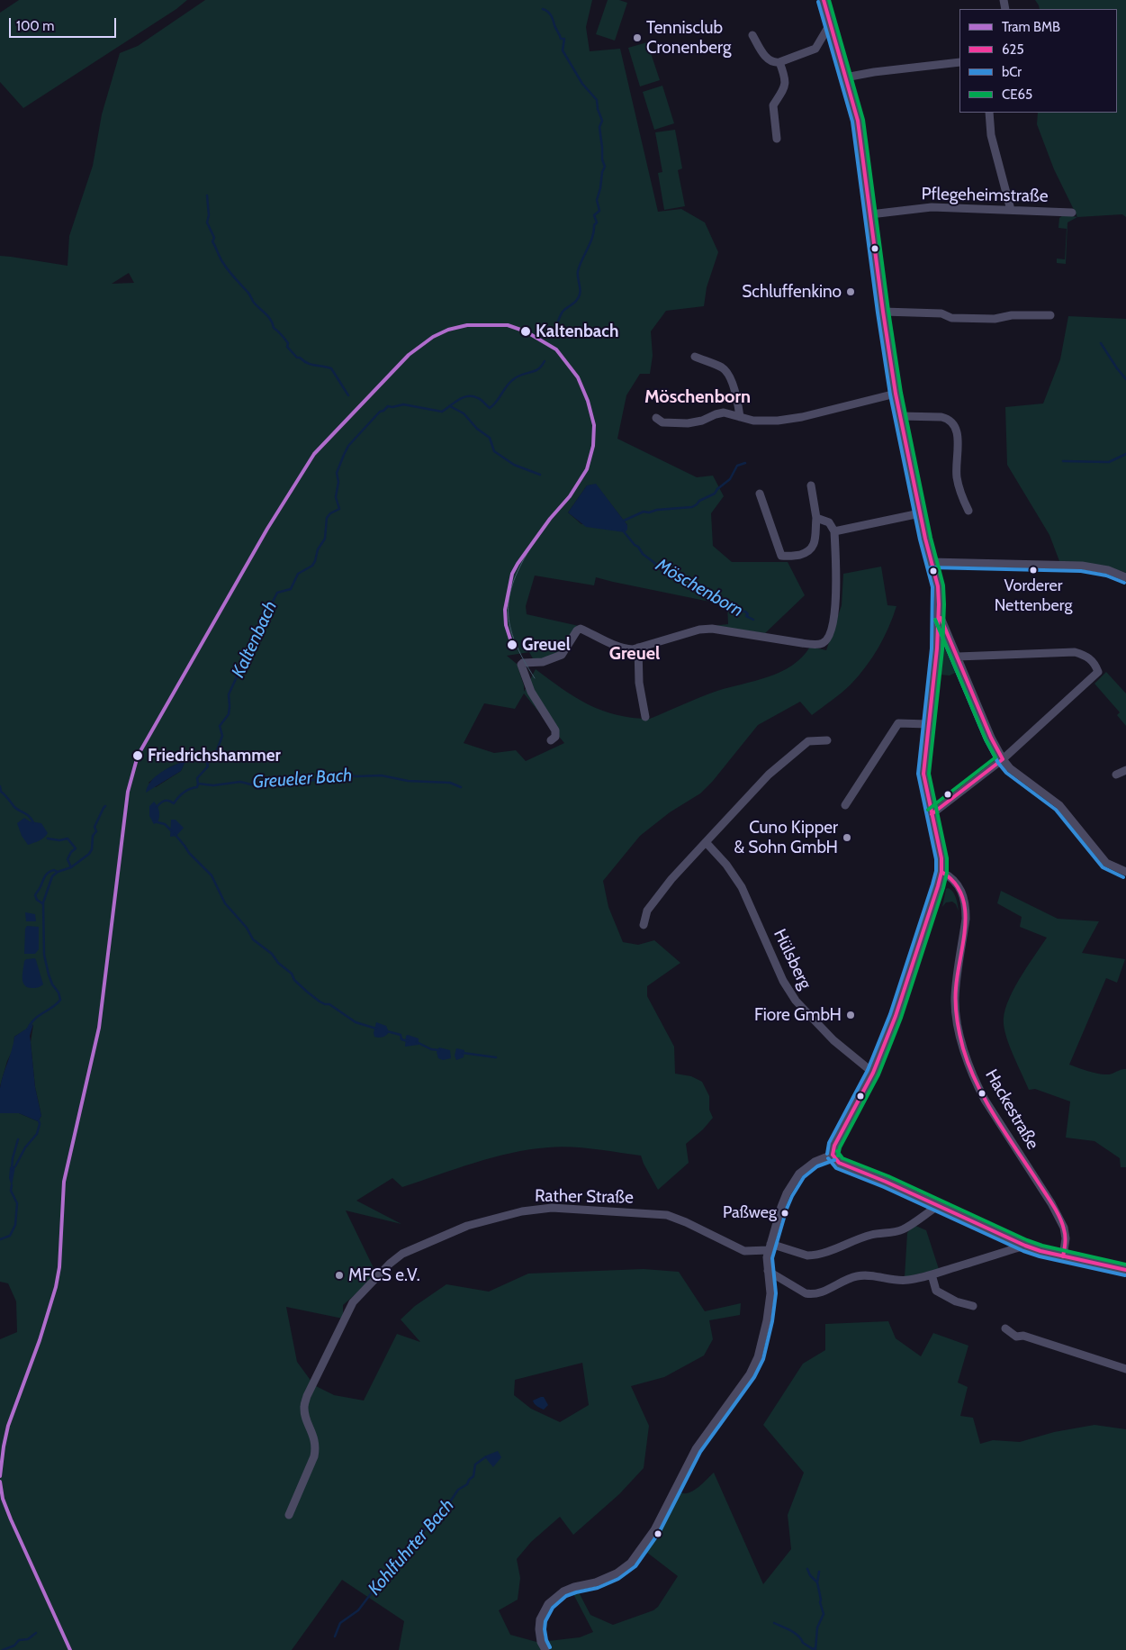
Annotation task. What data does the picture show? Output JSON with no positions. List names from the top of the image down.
{
  "streets": {
    "street": [
      "Pflegeheimstraße",
      "Hülsberg",
      "Hackestraße",
      "Rather Straße"
    ]
  },
  "districts": ["Möschenborn", "Greuel"],
  "water": [
    "Möschenborn",
    "Kaltenbach",
    "Greueler Bach",
    "Kohlfuhrter Bach"
  ],
  "places": [
    "Tennisclub Cronenberg",
    "Schluffenkino",
    "Kaltenbach",
    "Vorderer Nettenberg",
    "Greuel",
    "Friedrichshammer",
    "Cuno Kipper & Sohn GmbH",
    "Fiore GmbH",
    "Paßweg",
    "MFCS e.V."
  ],
  "lines": [
    "transit line 625",
    "transit line CE65",
    "transit line bCr",
    "tram line BMB"
  ],
  "legend": [
    "Tram BMB",
    "625",
    "bCr",
    "CE65"
  ],
  "scale_bar": "100 m"
}
